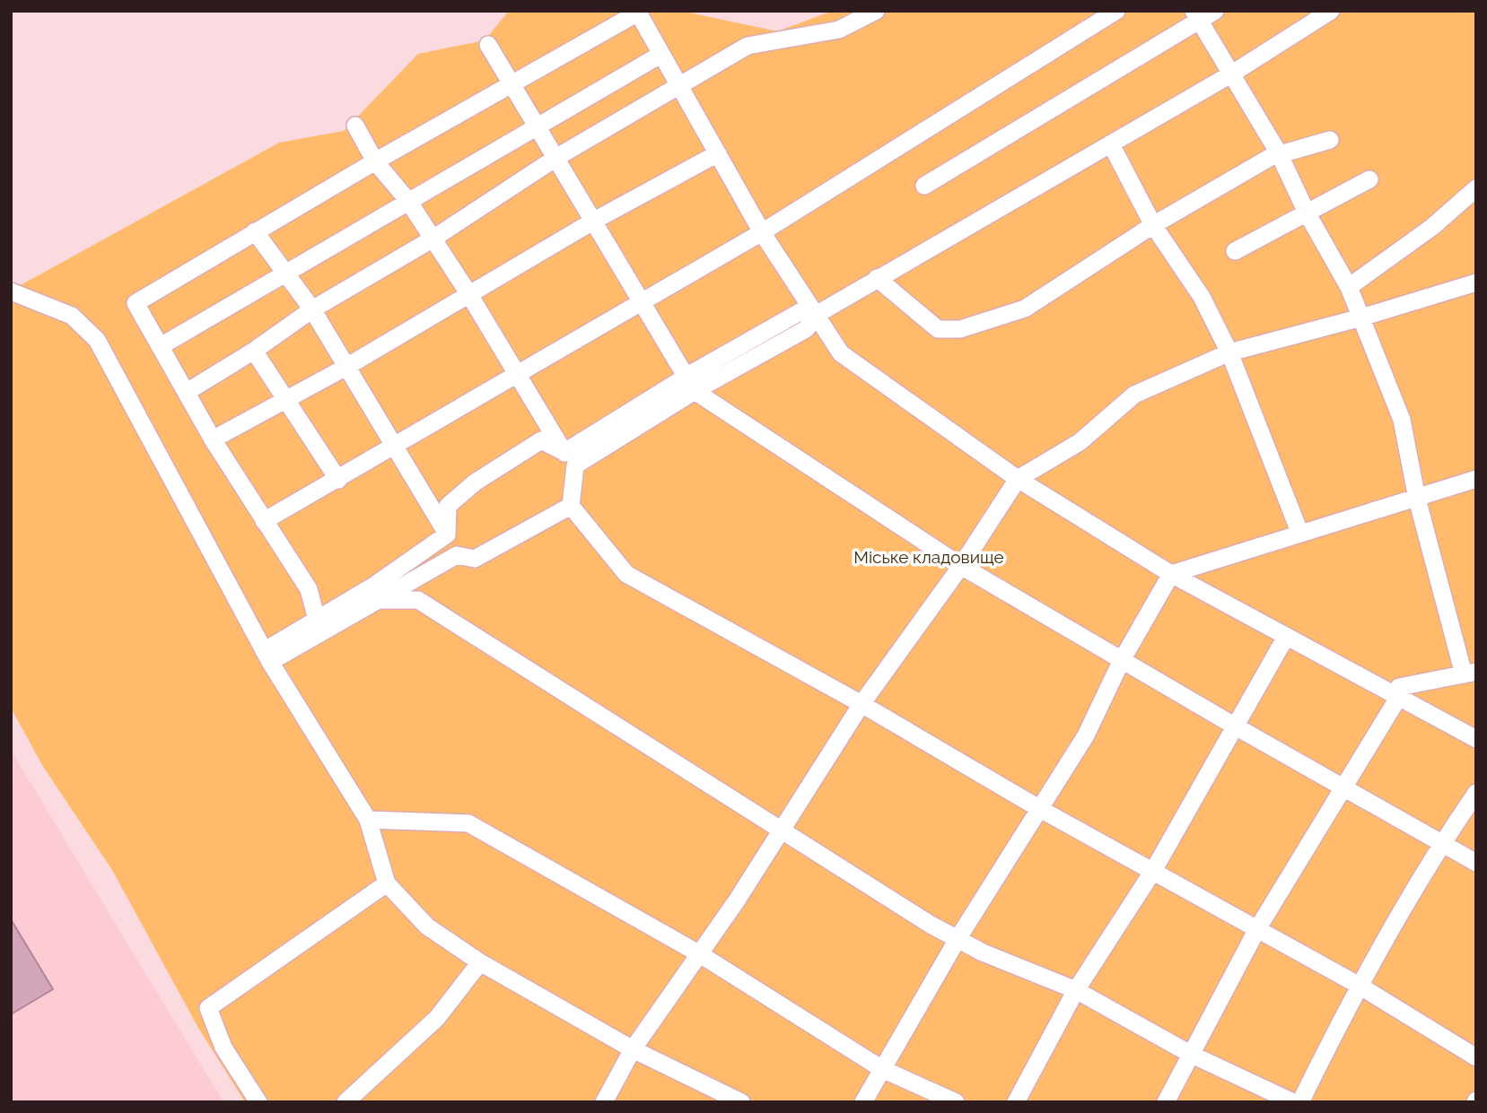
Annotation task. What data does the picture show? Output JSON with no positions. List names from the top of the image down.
{
  "parks": ["Міське кладовище"]
}
